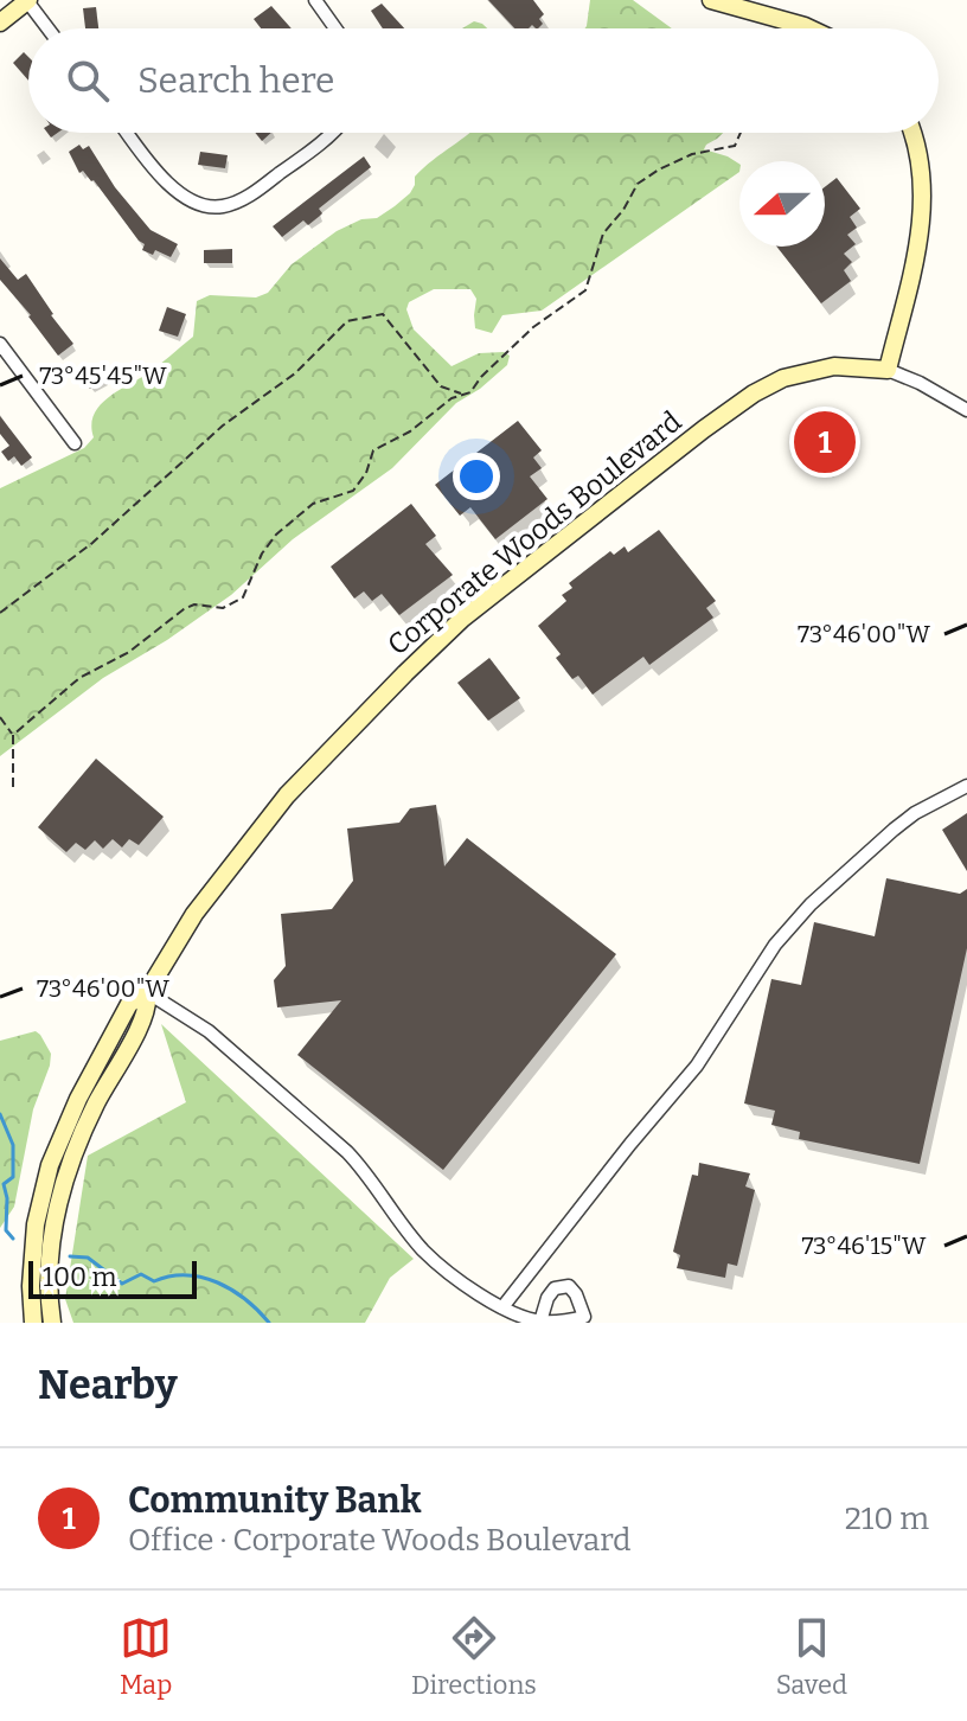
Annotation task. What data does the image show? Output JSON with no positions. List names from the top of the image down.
{
  "streets": {
    "street": ["Corporate Woods Boulevard"]
  },
  "scale_bar": "100 m",
  "north": "left",
  "page": {
    "search": "Search here",
    "pins": "1",
    "scale": "100 m",
    "heading": "Nearby",
    "list": [
      {
        "mark": "1",
        "name": "Community Bank",
        "note": "Office · Corporate Woods Boulevard",
        "value": "210 m"
      }
    ],
    "nav": ["Map", "Directions", "Saved"]
  },
  "coordinates": ["73°45'45\"W", "73°46'00\"W", "73°46'15\"W"]
}
